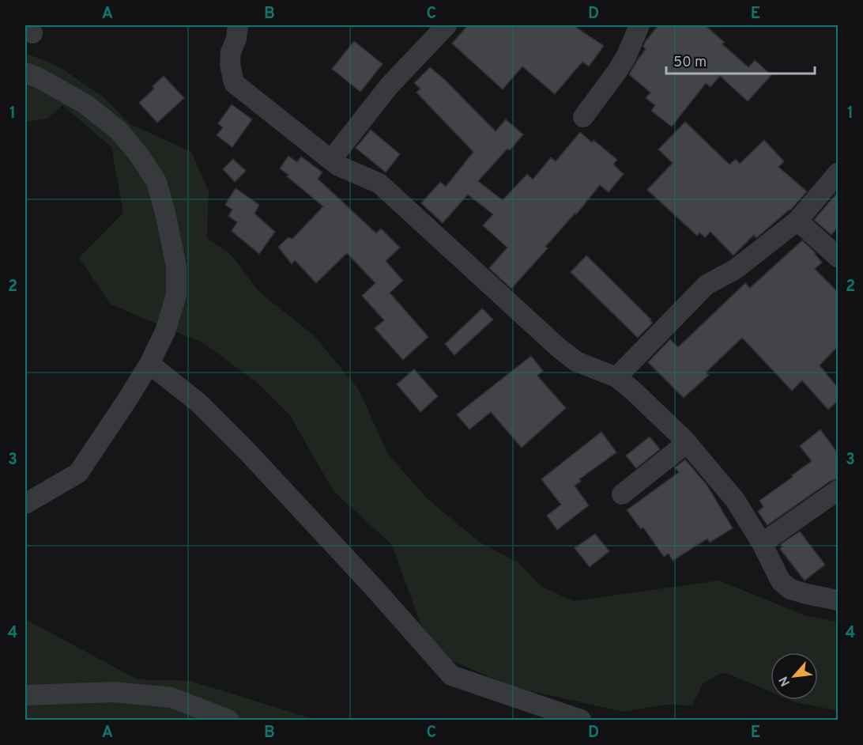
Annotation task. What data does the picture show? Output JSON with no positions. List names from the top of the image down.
{
  "scale_bar": "50 m",
  "north": "bottom left",
  "grid": {
    "columns": [
      "A",
      "B",
      "C",
      "D",
      "E"
    ],
    "rows": [
      "1",
      "2",
      "3",
      "4"
    ]
  }
}
